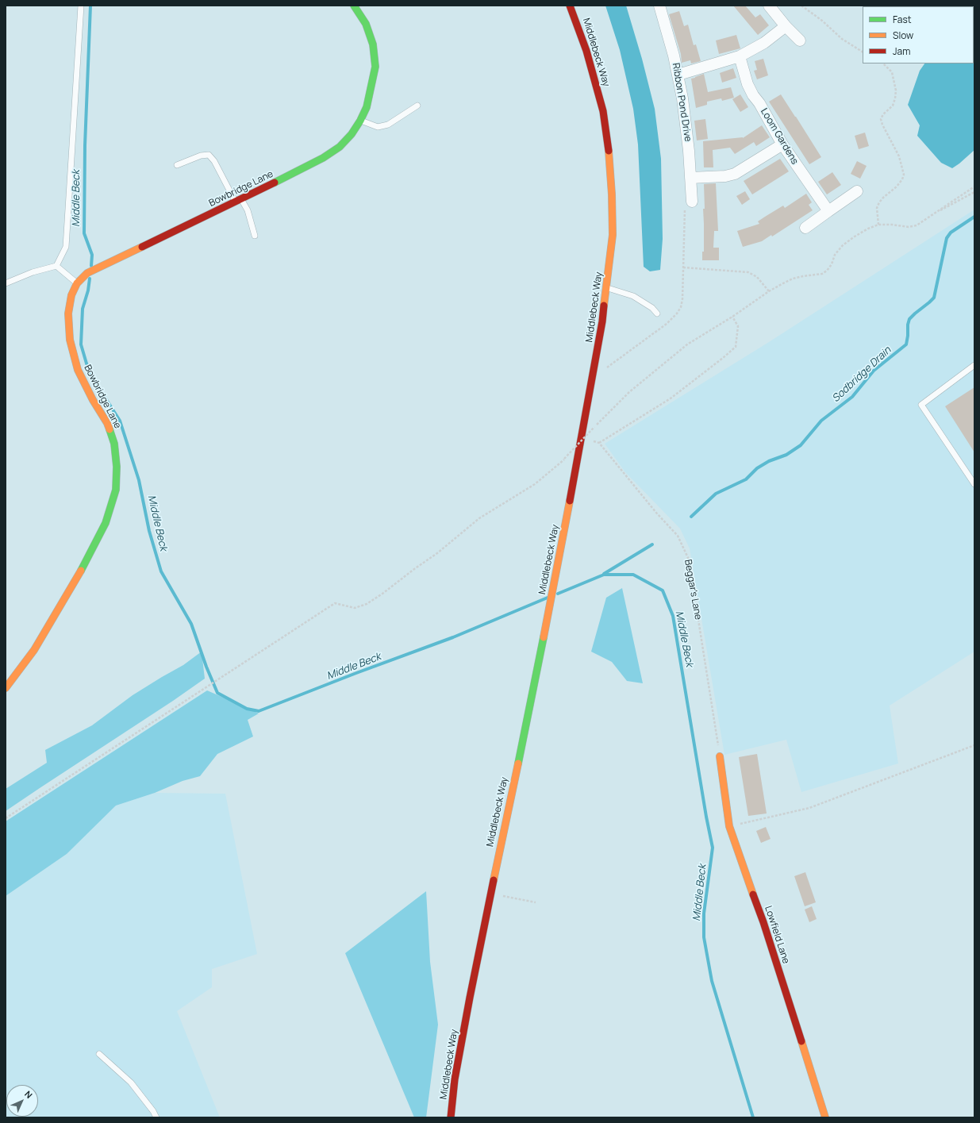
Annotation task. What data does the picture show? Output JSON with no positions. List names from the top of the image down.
{
  "streets": {
    "street": [
      "Middlebeck Way",
      "Ribbon Pond Drive",
      "Loom Gardens",
      "Bowbridge Lane",
      "Lowfield Lane"
    ],
    "path": ["Beggar's Lane"]
  },
  "crossings": [
    ["Beggar's Lane", "Lowfield Lane"]
  ],
  "water": ["Middle Beck", "Sodbridge Drain"],
  "legend": ["Fast", "Slow", "Jam"],
  "north": "top right"
}
